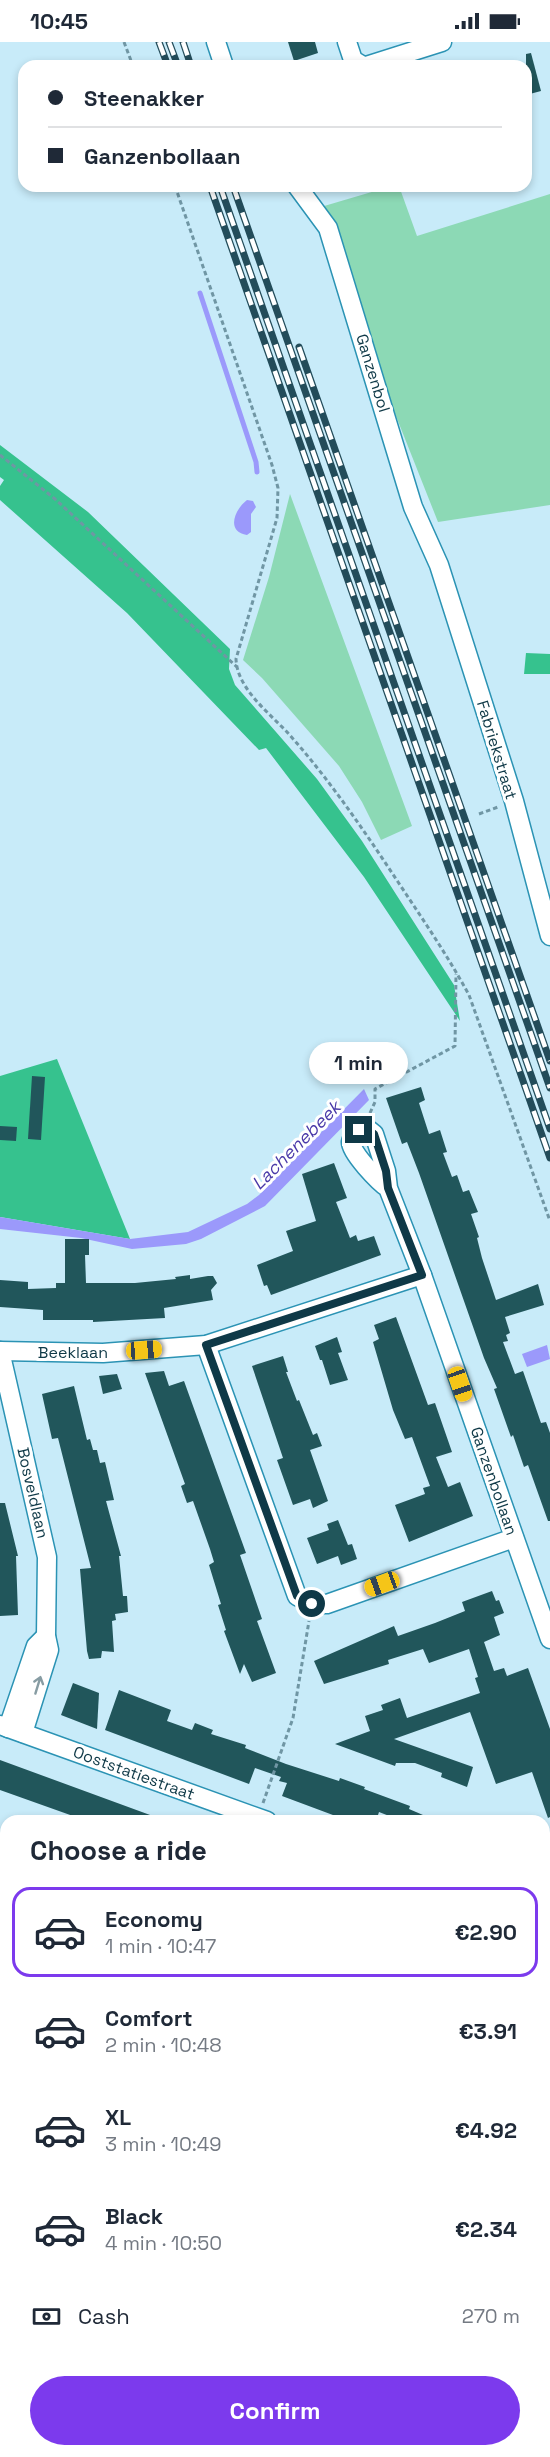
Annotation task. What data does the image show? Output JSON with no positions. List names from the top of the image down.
{
  "streets": {
    "street": [
      "Ganzenbol",
      "Fabriekstraat",
      "Beeklaan",
      "Ganzenbollaan",
      "Bosveldlaan",
      "Ooststatiestraat"
    ]
  },
  "crossings": [
    ["Ganzenbol", "Fabriekstraat"],
    ["Beeklaan", "Ganzenbollaan"],
    ["Beeklaan", "Bosveldlaan"],
    ["Bosveldlaan", "Ooststatiestraat"]
  ],
  "water": ["Lachenebeek"],
  "page": {
    "status": "10:45",
    "banner": ["Steenakker", "Ganzenbollaan"],
    "bubble": "1 min",
    "heading": "Choose a ride",
    "list": [
      {
        "name": "Economy",
        "note": "1 min · 10:47",
        "value": "€2.90"
      },
      {
        "name": "Comfort",
        "note": "2 min · 10:48",
        "value": "€3.91"
      },
      {
        "name": "XL",
        "note": "3 min · 10:49",
        "value": "€4.92"
      },
      {
        "name": "Black",
        "note": "4 min · 10:50",
        "value": "€2.34"
      }
    ],
    "pay": ["Cash", "270 m"],
    "buttons": "Confirm"
  }
}
